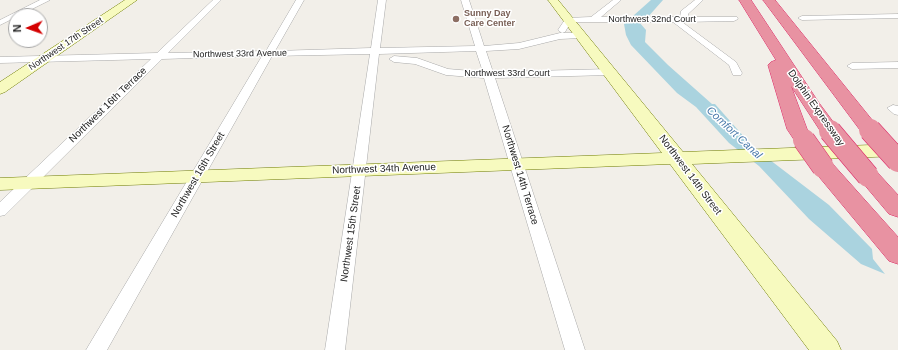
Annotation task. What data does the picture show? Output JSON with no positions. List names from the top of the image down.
{
  "streets": {
    "highway": ["Dolphin Expressway"],
    "street": [
      "Northwest 32nd Court",
      "Northwest 17th Street",
      "Northwest 33rd Avenue",
      "Northwest 33rd Court",
      "Northwest 16th Terrace",
      "Northwest 34th Avenue",
      "Northwest 16th Street",
      "Northwest 14th Terrace",
      "Northwest 14th Street",
      "Northwest 15th Street"
    ]
  },
  "crossings": [
    ["Northwest 32nd Court", "Northwest 14th Street"],
    ["Northwest 17th Street", "Northwest 33rd Avenue"],
    ["Northwest 33rd Avenue", "Northwest 33rd Court"],
    ["Northwest 33rd Avenue", "Northwest 16th Terrace"],
    ["Northwest 33rd Avenue", "Northwest 16th Street"],
    ["Northwest 33rd Avenue", "Northwest 14th Terrace"],
    ["Northwest 33rd Avenue", "Northwest 14th Street"],
    ["Northwest 33rd Avenue", "Northwest 15th Street"],
    ["Northwest 33rd Court", "Northwest 14th Terrace"],
    ["Northwest 33rd Court", "Northwest 14th Street"],
    ["Northwest 33rd Court", "Northwest 15th Street"],
    ["Northwest 16th Terrace", "Northwest 34th Avenue"],
    ["Northwest 34th Avenue", "Northwest 16th Street"],
    ["Northwest 34th Avenue", "Northwest 14th Terrace"],
    ["Northwest 34th Avenue", "Northwest 14th Street"],
    ["Northwest 34th Avenue", "Northwest 15th Street"]
  ],
  "water": ["Comfort Canal"],
  "places": ["Sunny Day Care Center"],
  "north": "left"
}
